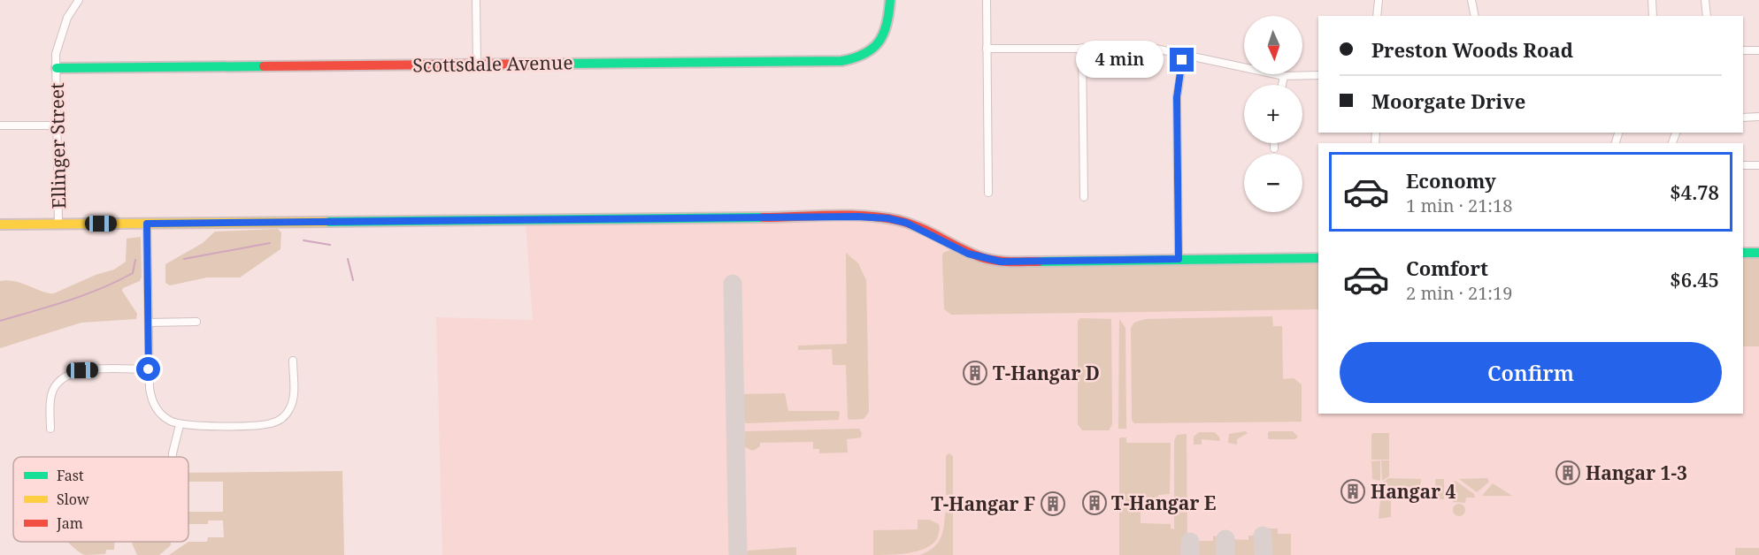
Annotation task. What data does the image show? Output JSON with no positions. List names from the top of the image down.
{
  "streets": {
    "main road": ["Scottsdale Avenue"],
    "street": ["Ellinger Street"]
  },
  "crossings": [
    ["Scottsdale Avenue", "Ellinger Street"]
  ],
  "places": {
    "building": [
      "T-Hangar D",
      "Hangar 1-3",
      "Hangar 4",
      "T-Hangar E",
      "T-Hangar F"
    ]
  },
  "legend": ["Fast", "Slow", "Jam"],
  "north": "bottom",
  "page": {
    "map_buttons": ["+", "−"],
    "banner": ["Preston Woods Road", "Moorgate Drive"],
    "bubble": "4 min",
    "list": [
      {
        "name": "Economy",
        "note": "1 min · 21:18",
        "value": "$4.78"
      },
      {
        "name": "Comfort",
        "note": "2 min · 21:19",
        "value": "$6.45"
      }
    ],
    "buttons": "Confirm"
  }
}
